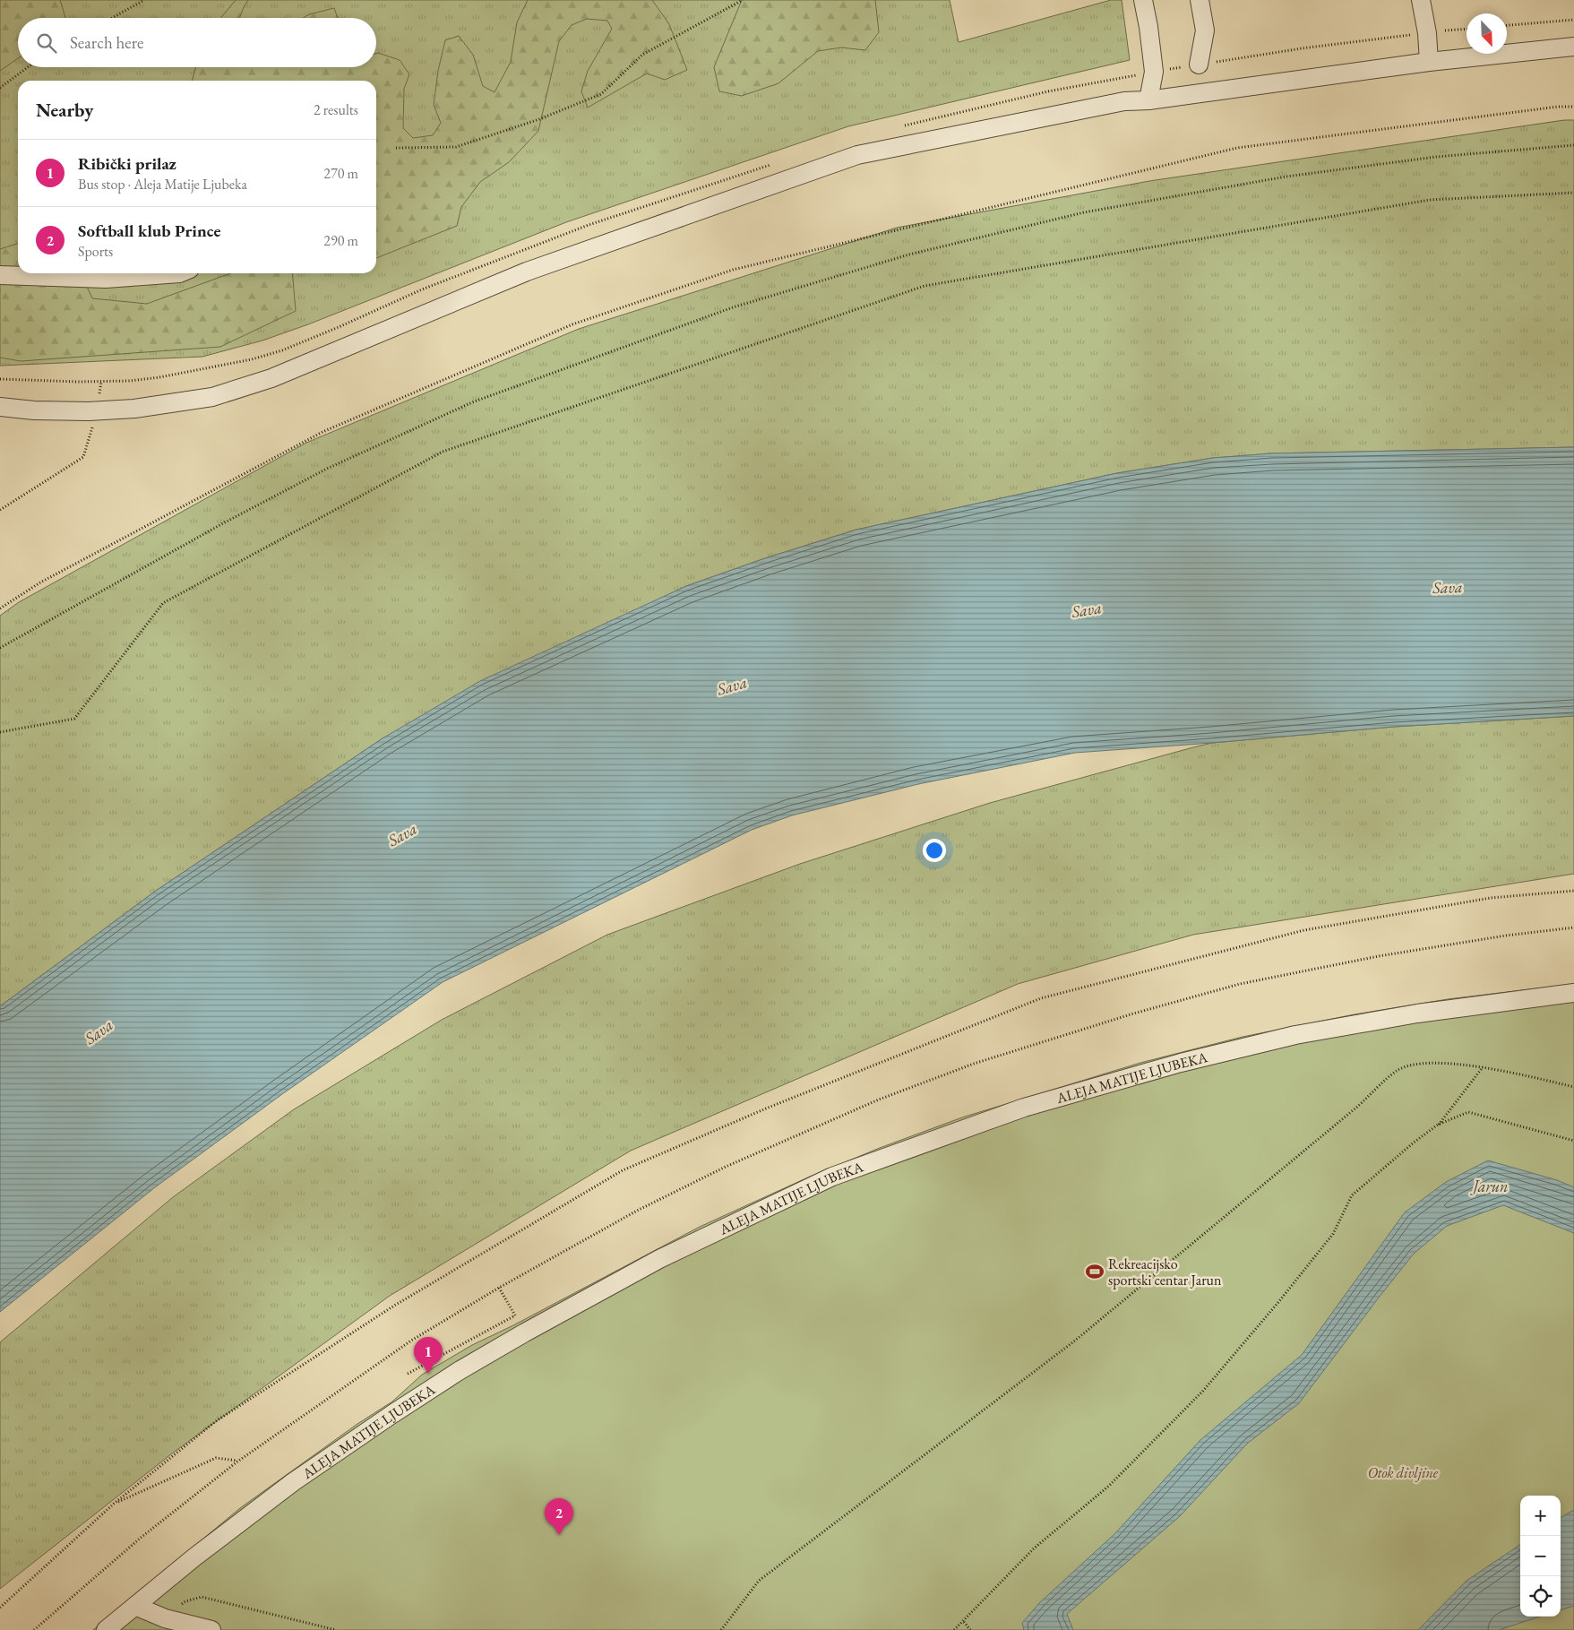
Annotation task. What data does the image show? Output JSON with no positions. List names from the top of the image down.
{
  "streets": {
    "street": ["ALEJA MATIJE LJUBEKA"]
  },
  "water": ["Sava", "Jarun"],
  "parks": ["Otok divljine"],
  "places": {
    "sports": ["Rekreacijsko sportski centar Jarun"]
  },
  "north": "bottom right",
  "page": {
    "search": "Search here",
    "heading": ["Nearby", "2 results"],
    "list": [
      {
        "mark": "1",
        "name": "Ribički prilaz",
        "note": "Bus stop · Aleja Matije Ljubeka",
        "value": "270 m"
      },
      {
        "mark": "2",
        "name": "Softball klub Prince",
        "note": "Sports",
        "value": "290 m"
      }
    ],
    "pins": ["1", "2"],
    "map_buttons": ["+", "−"]
  }
}
